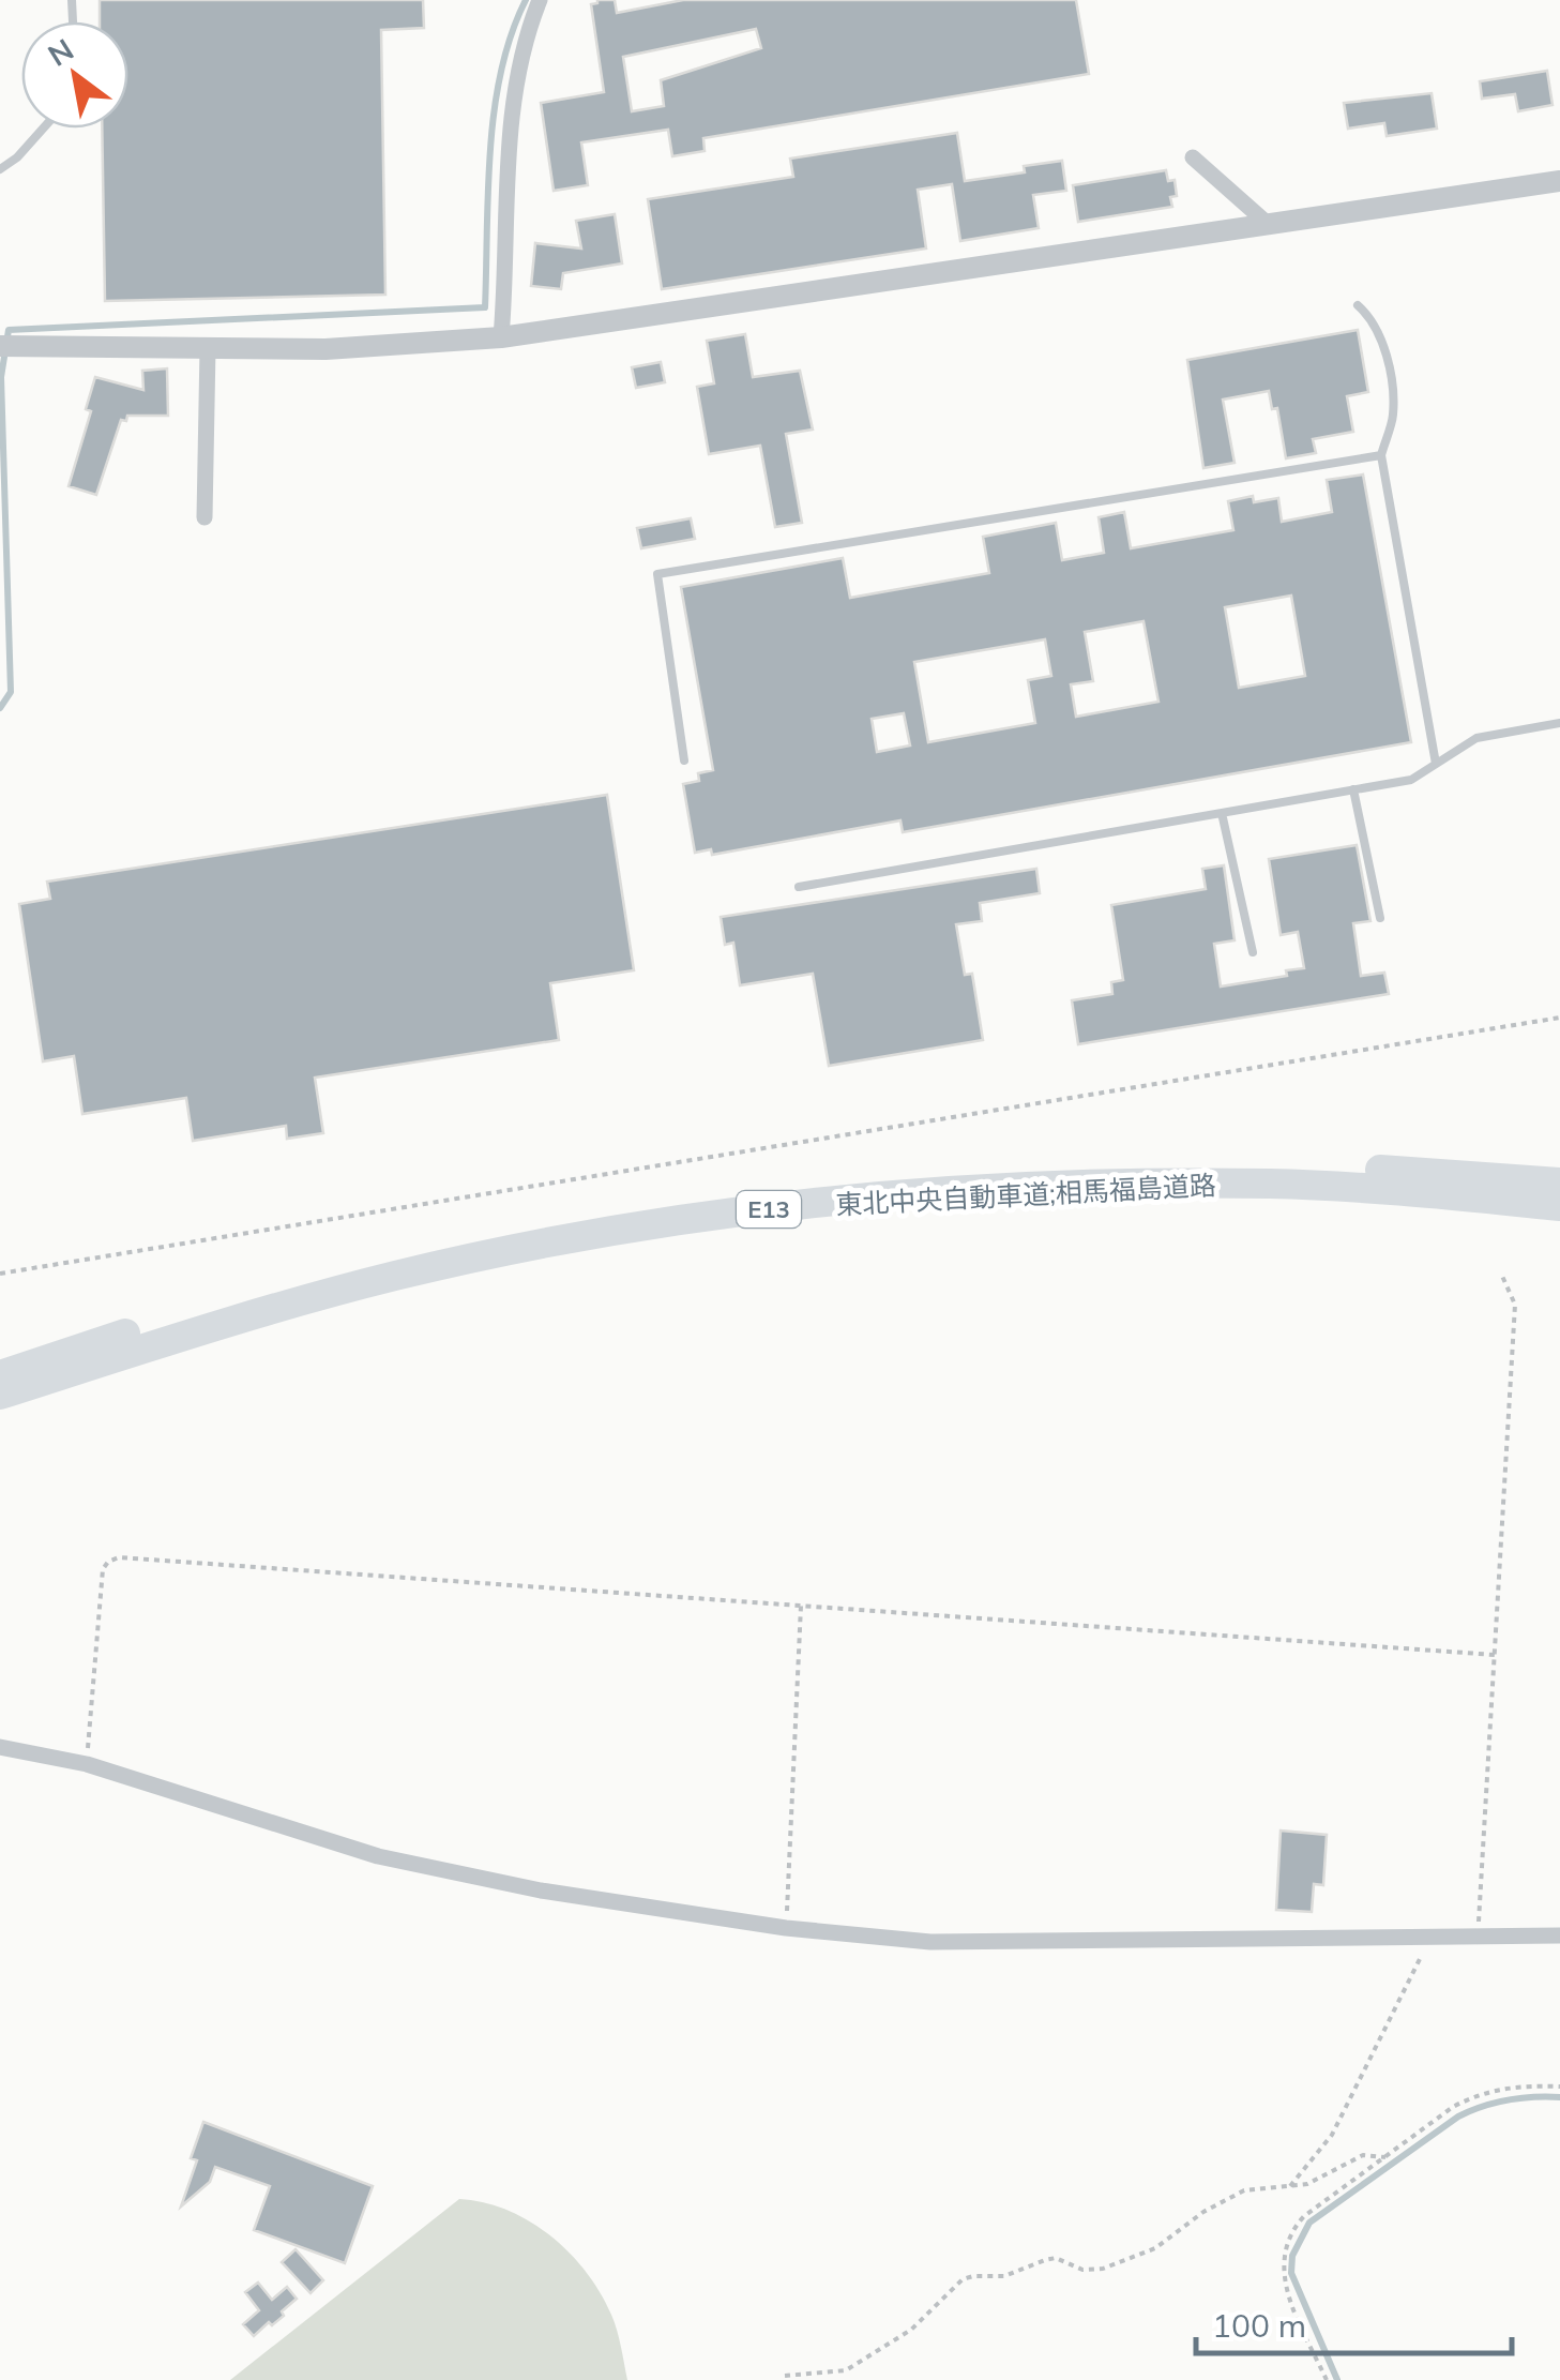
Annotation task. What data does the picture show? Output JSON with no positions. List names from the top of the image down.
{
  "streets": {
    "highway": ["東北中央自動車道;相馬福島道路", "E13"]
  },
  "scale_bar": "100 m",
  "north": "top left"
}
